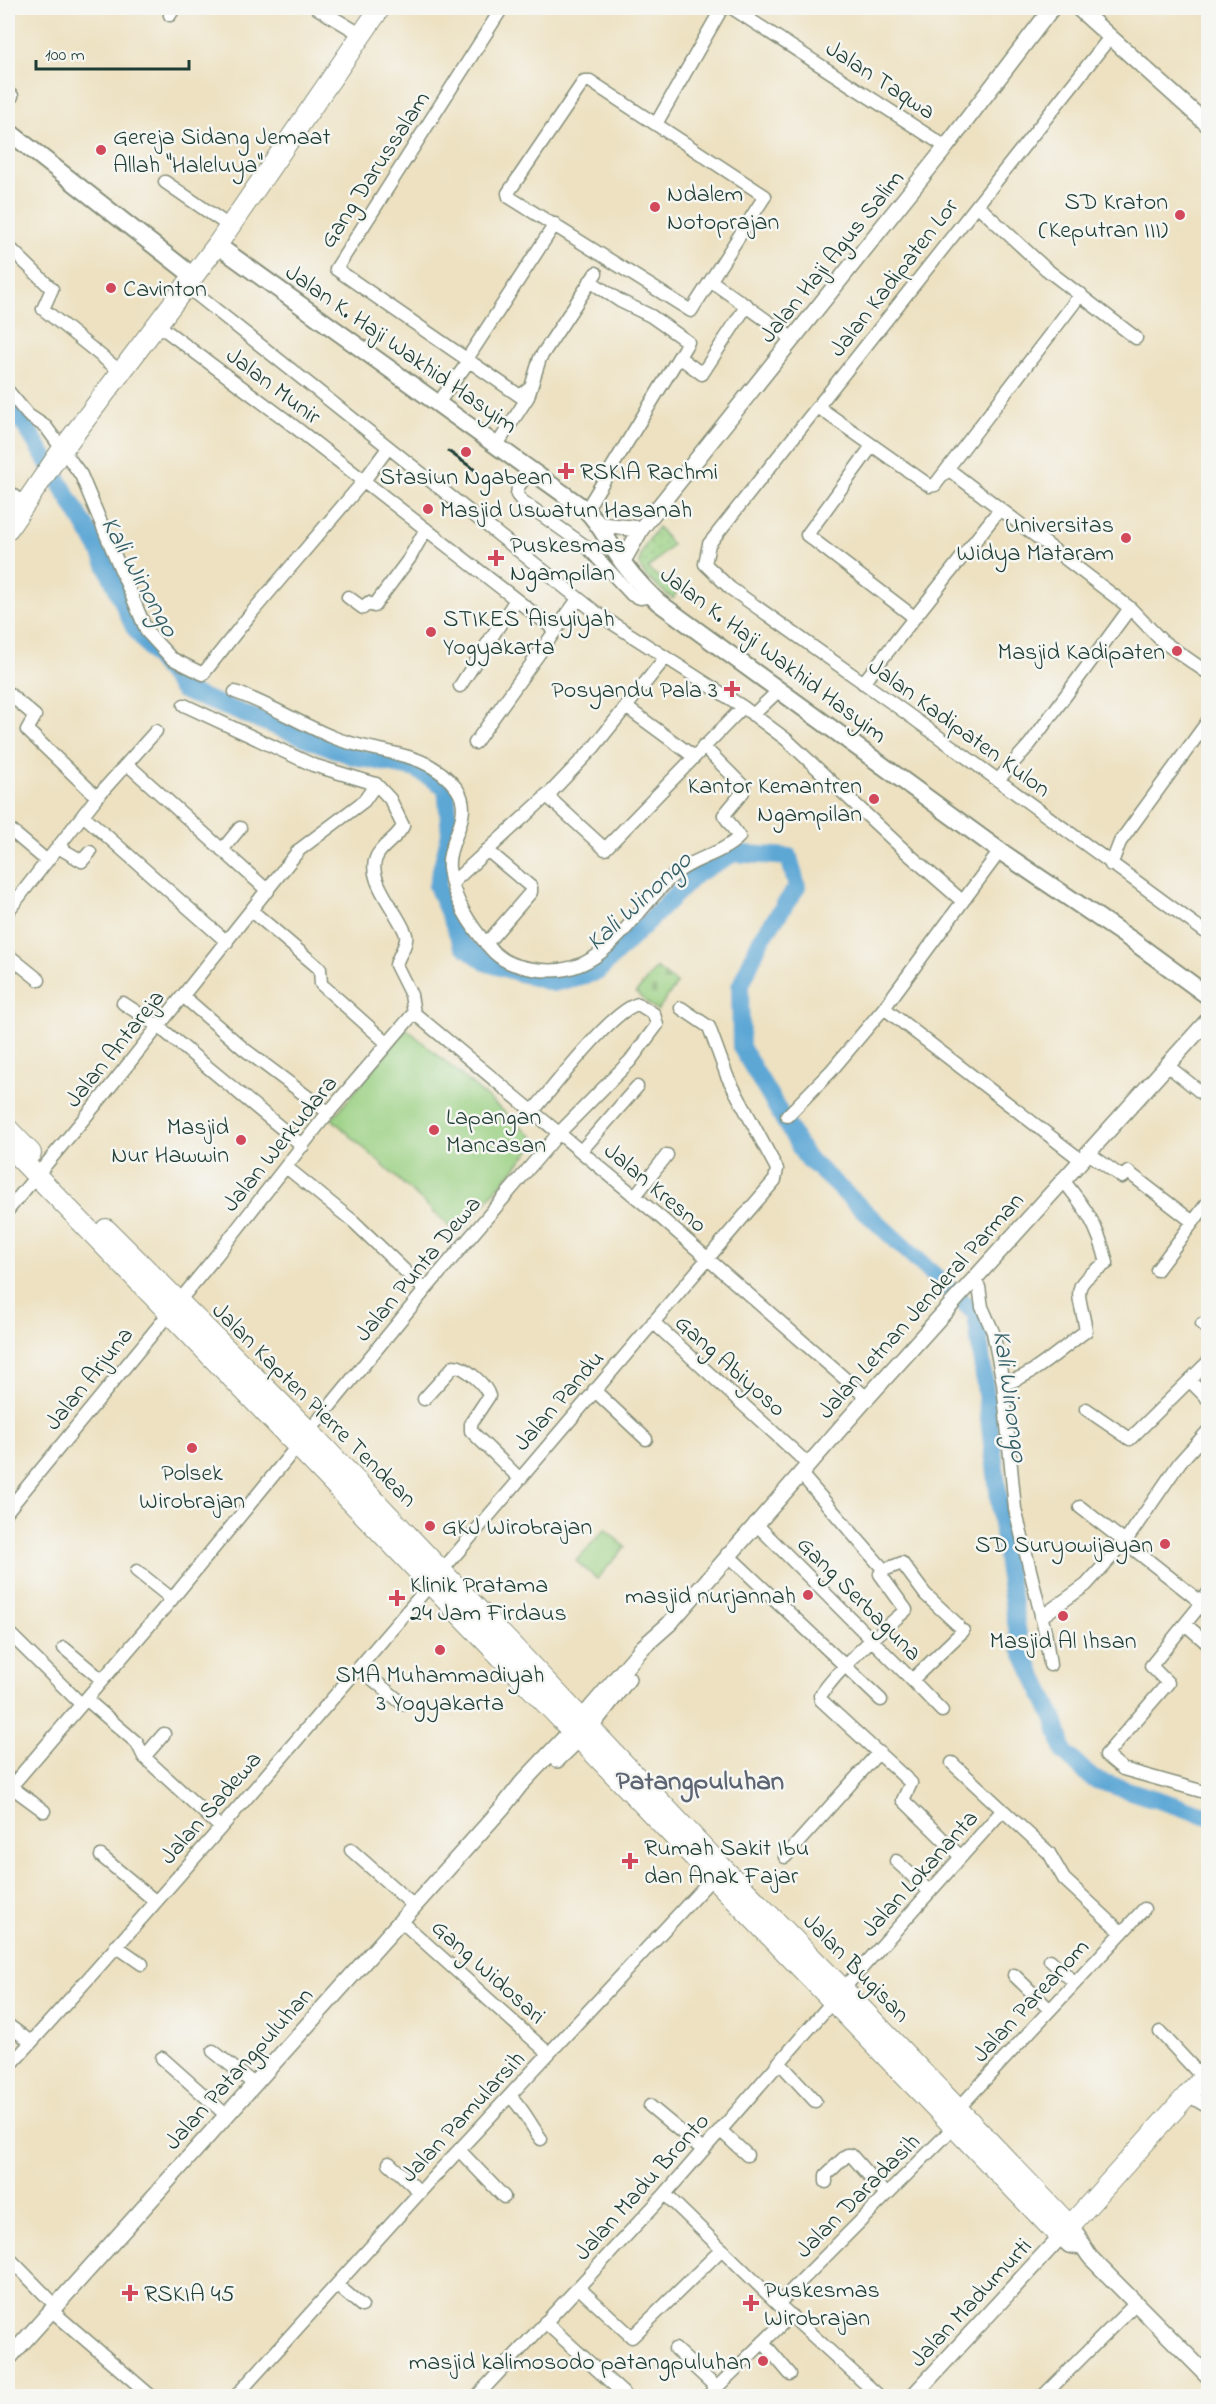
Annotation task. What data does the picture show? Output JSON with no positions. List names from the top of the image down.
{
  "streets": {
    "main road": ["Jalan K. Haji Wakhid Hasyim", "Jalan Kapten Pierre Tendean", "Jalan Bugisan"],
    "street": [
      "Jalan Taqwa",
      "Gang Darussalam",
      "Jalan Haji Agus Salim",
      "Jalan Kadipaten Lor",
      "Jalan Munir",
      "Jalan Kadipaten Kulon",
      "Jalan Antareja",
      "Jalan Werkudara",
      "Jalan Kresno",
      "Jalan Punta Dewa",
      "Jalan Letnan Jenderal Parman",
      "Gang Abiyoso",
      "Jalan Arjuna",
      "Jalan Pandu",
      "Gang Serbaguna",
      "Jalan Sadewa",
      "Jalan Lokananta",
      "Gang Widosari",
      "Jalan Pareanom",
      "Jalan Patangpuluhan",
      "Jalan Pamularsih",
      "Jalan Madu Bronto",
      "Jalan Daradasih",
      "Jalan Madumurti"
    ]
  },
  "crossings": [
    ["Jalan Taqwa", "Jalan Haji Agus Salim"],
    ["Jalan Haji Agus Salim", "Jalan K. Haji Wakhid Hasyim"],
    ["Jalan Kadipaten Lor", "Jalan Kadipaten Kulon"],
    ["Jalan Antareja", "Jalan Kapten Pierre Tendean"],
    ["Jalan Werkudara", "Jalan Kresno"],
    ["Jalan Werkudara", "Jalan Arjuna"],
    ["Jalan Werkudara", "Jalan Kapten Pierre Tendean"],
    ["Jalan Kresno", "Jalan Punta Dewa"],
    ["Jalan Kresno", "Jalan Letnan Jenderal Parman"],
    ["Jalan Kresno", "Jalan Pandu"],
    ["Jalan Punta Dewa", "Jalan Kapten Pierre Tendean"],
    ["Jalan Letnan Jenderal Parman", "Gang Abiyoso"],
    ["Jalan Letnan Jenderal Parman", "Jalan Kapten Pierre Tendean"],
    ["Jalan Letnan Jenderal Parman", "Gang Serbaguna"],
    ["Jalan Letnan Jenderal Parman", "Jalan Bugisan"],
    ["Jalan Letnan Jenderal Parman", "Jalan Patangpuluhan"],
    ["Gang Abiyoso", "Jalan Pandu"],
    ["Gang Abiyoso", "Gang Serbaguna"],
    ["Jalan Arjuna", "Jalan Kapten Pierre Tendean"],
    ["Jalan Pandu", "Jalan Kapten Pierre Tendean"],
    ["Jalan Pandu", "Jalan Sadewa"],
    ["Jalan Kapten Pierre Tendean", "Jalan Sadewa"],
    ["Jalan Kapten Pierre Tendean", "Jalan Bugisan"],
    ["Jalan Lokananta", "Jalan Bugisan"],
    ["Jalan Lokananta", "Jalan Madu Bronto"],
    ["Jalan Bugisan", "Jalan Pareanom"],
    ["Jalan Bugisan", "Jalan Pamularsih"],
    ["Jalan Bugisan", "Jalan Madu Bronto"],
    ["Jalan Bugisan", "Jalan Daradasih"],
    ["Jalan Bugisan", "Jalan Madumurti"],
    ["Gang Widosari", "Jalan Patangpuluhan"],
    ["Gang Widosari", "Jalan Pamularsih"],
    ["Jalan Pareanom", "Jalan Daradasih"]
  ],
  "districts": ["Patangpuluhan"],
  "water": ["Kali Winongo"],
  "places": {
    "other": [
      "Gereja Sidang Jemaat Allah \"Haleluya\"",
      "Ndalem Notoprajan",
      "SD Kraton (Keputran III)",
      "Cavinton",
      "Stasiun Ngabean",
      "Masjid Uswatun Hasanah",
      "Universitas Widya Mataram",
      "STIKES 'Aisyiyah Yogyakarta",
      "Masjid Kadipaten",
      "Kantor Kemantren Ngampilan",
      "Lapangan Mancasan",
      "Masjid Nur Hawwin",
      "Polsek Wirobrajan",
      "GKJ Wirobrajan",
      "SD Suryowijayan",
      "masjid nurjannah",
      "Masjid Al Ihsan",
      "SMA Muhammadiyah 3 Yogyakarta",
      "masjid kalimosodo patangpuluhan"
    ],
    "health": [
      "RSKIA Rachmi",
      "Puskesmas Ngampilan",
      "Posyandu Pala 3",
      "Klinik Pratama 24 Jam Firdaus",
      "Rumah Sakit Ibu dan Anak Fajar",
      "RSKIA 45",
      "Puskesmas Wirobrajan"
    ]
  },
  "scale_bar": "100 m"
}
